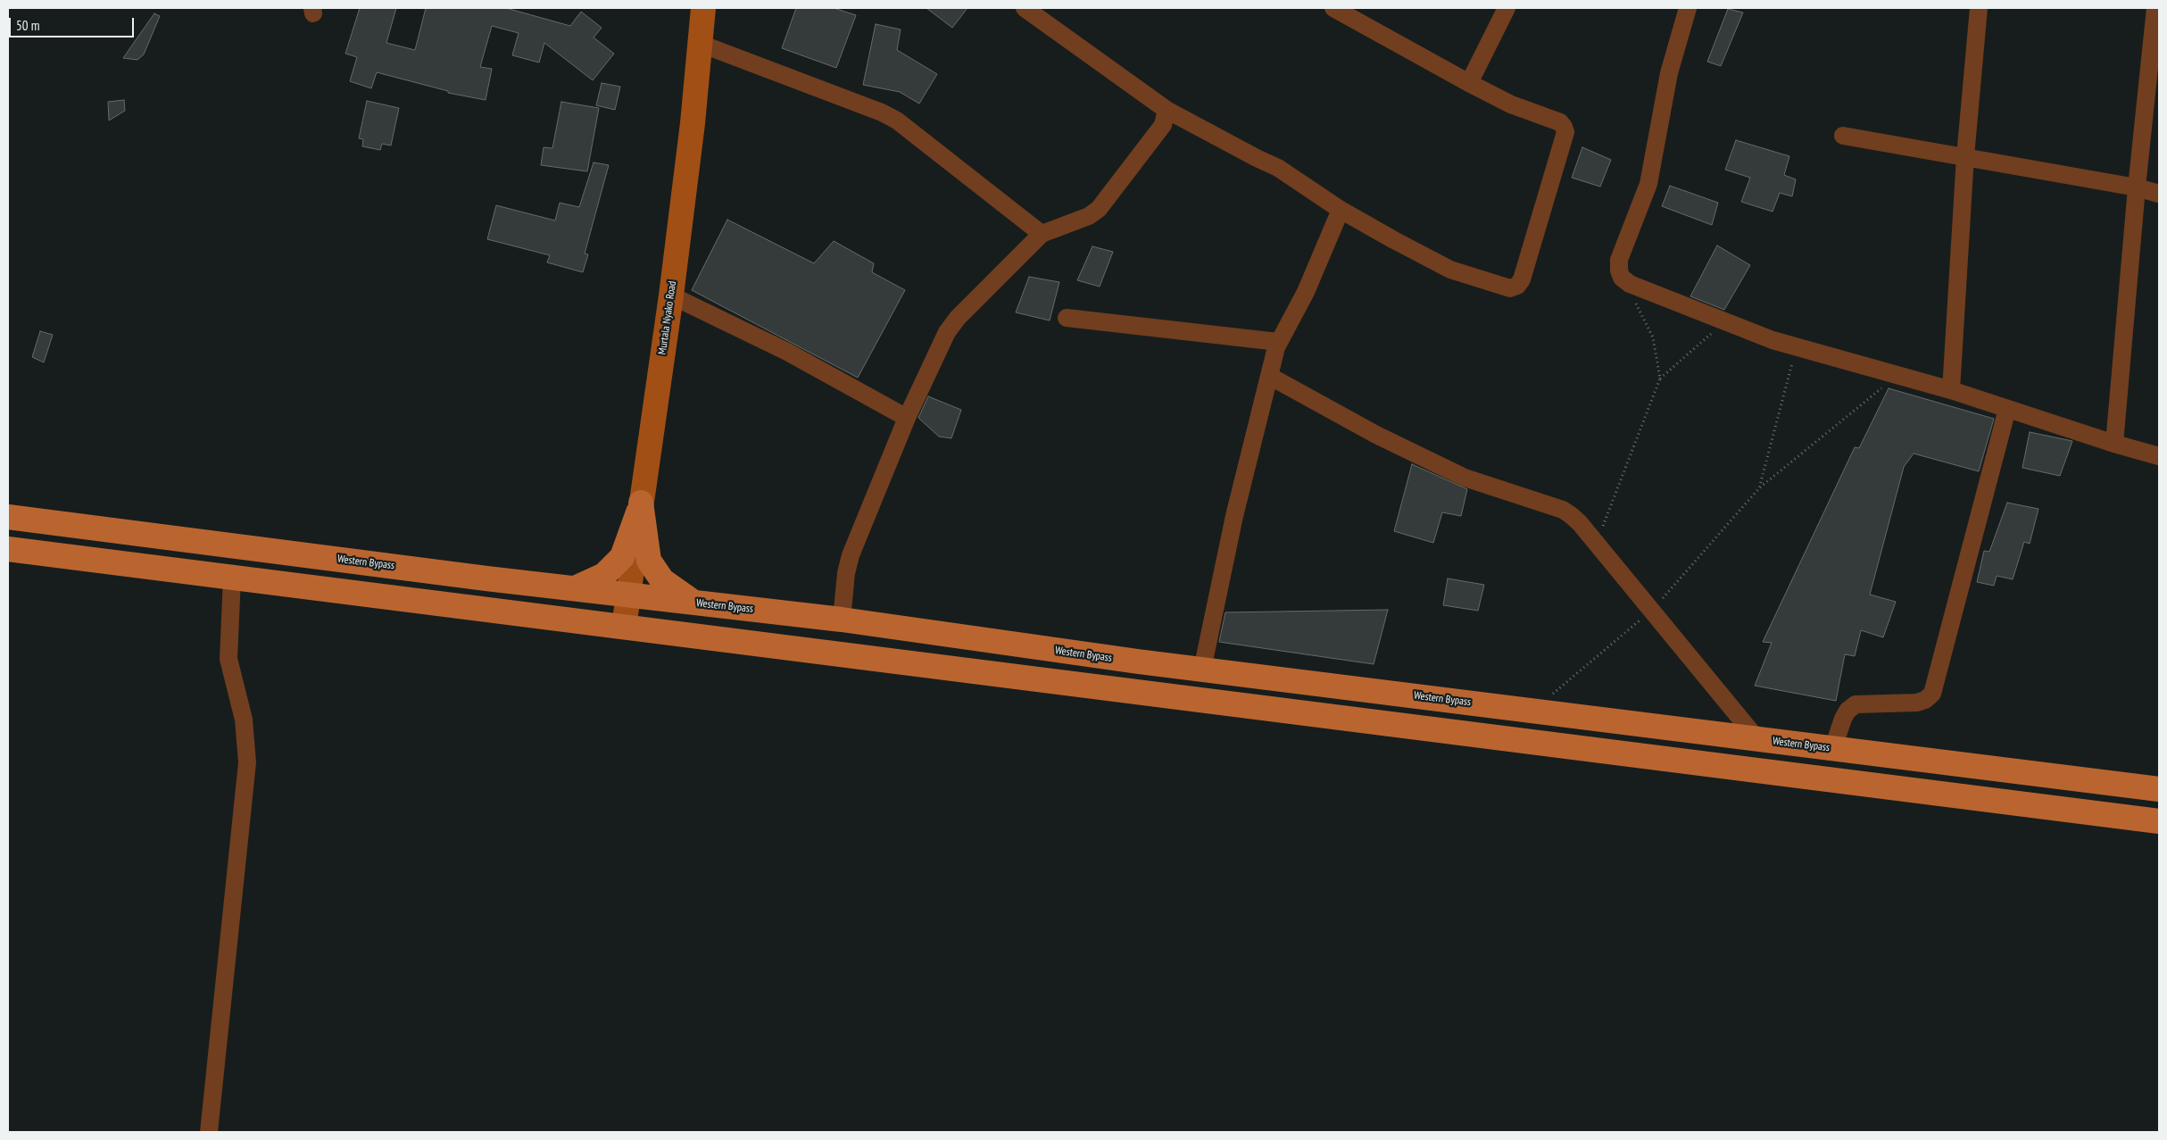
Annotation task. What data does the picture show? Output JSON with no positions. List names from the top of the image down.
{
  "streets": {
    "main road": ["Western Bypass"],
    "street": ["Murtala Nyako Road"]
  },
  "crossings": [
    ["Murtala Nyako Road", "Western Bypass"]
  ],
  "scale_bar": "50 m"
}
